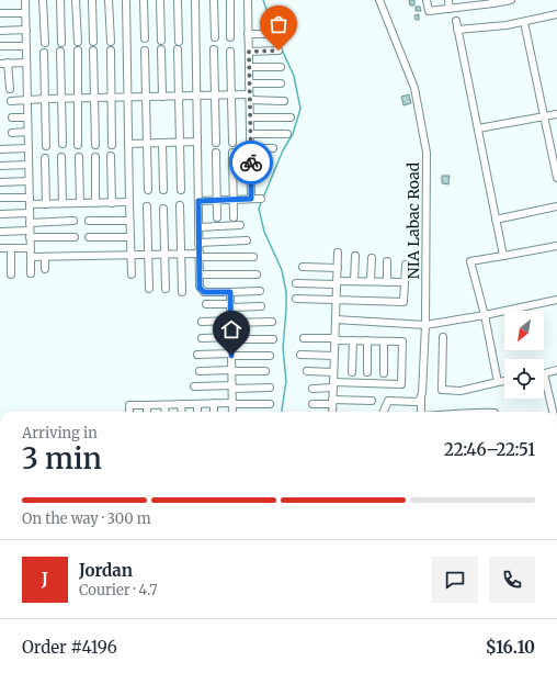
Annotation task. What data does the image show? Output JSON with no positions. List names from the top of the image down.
{
  "streets": {
    "street": ["NIA Labac Road"]
  },
  "north": "bottom left",
  "page": {
    "heading": ["3 min", "Arriving in", "22:46–22:51"],
    "panel": [
      "Jordan",
      "Courier · 4.7",
      "Order #4196",
      "$16.10"
    ],
    "bar": "On the way · 300 m",
    "round": "J"
  }
}
